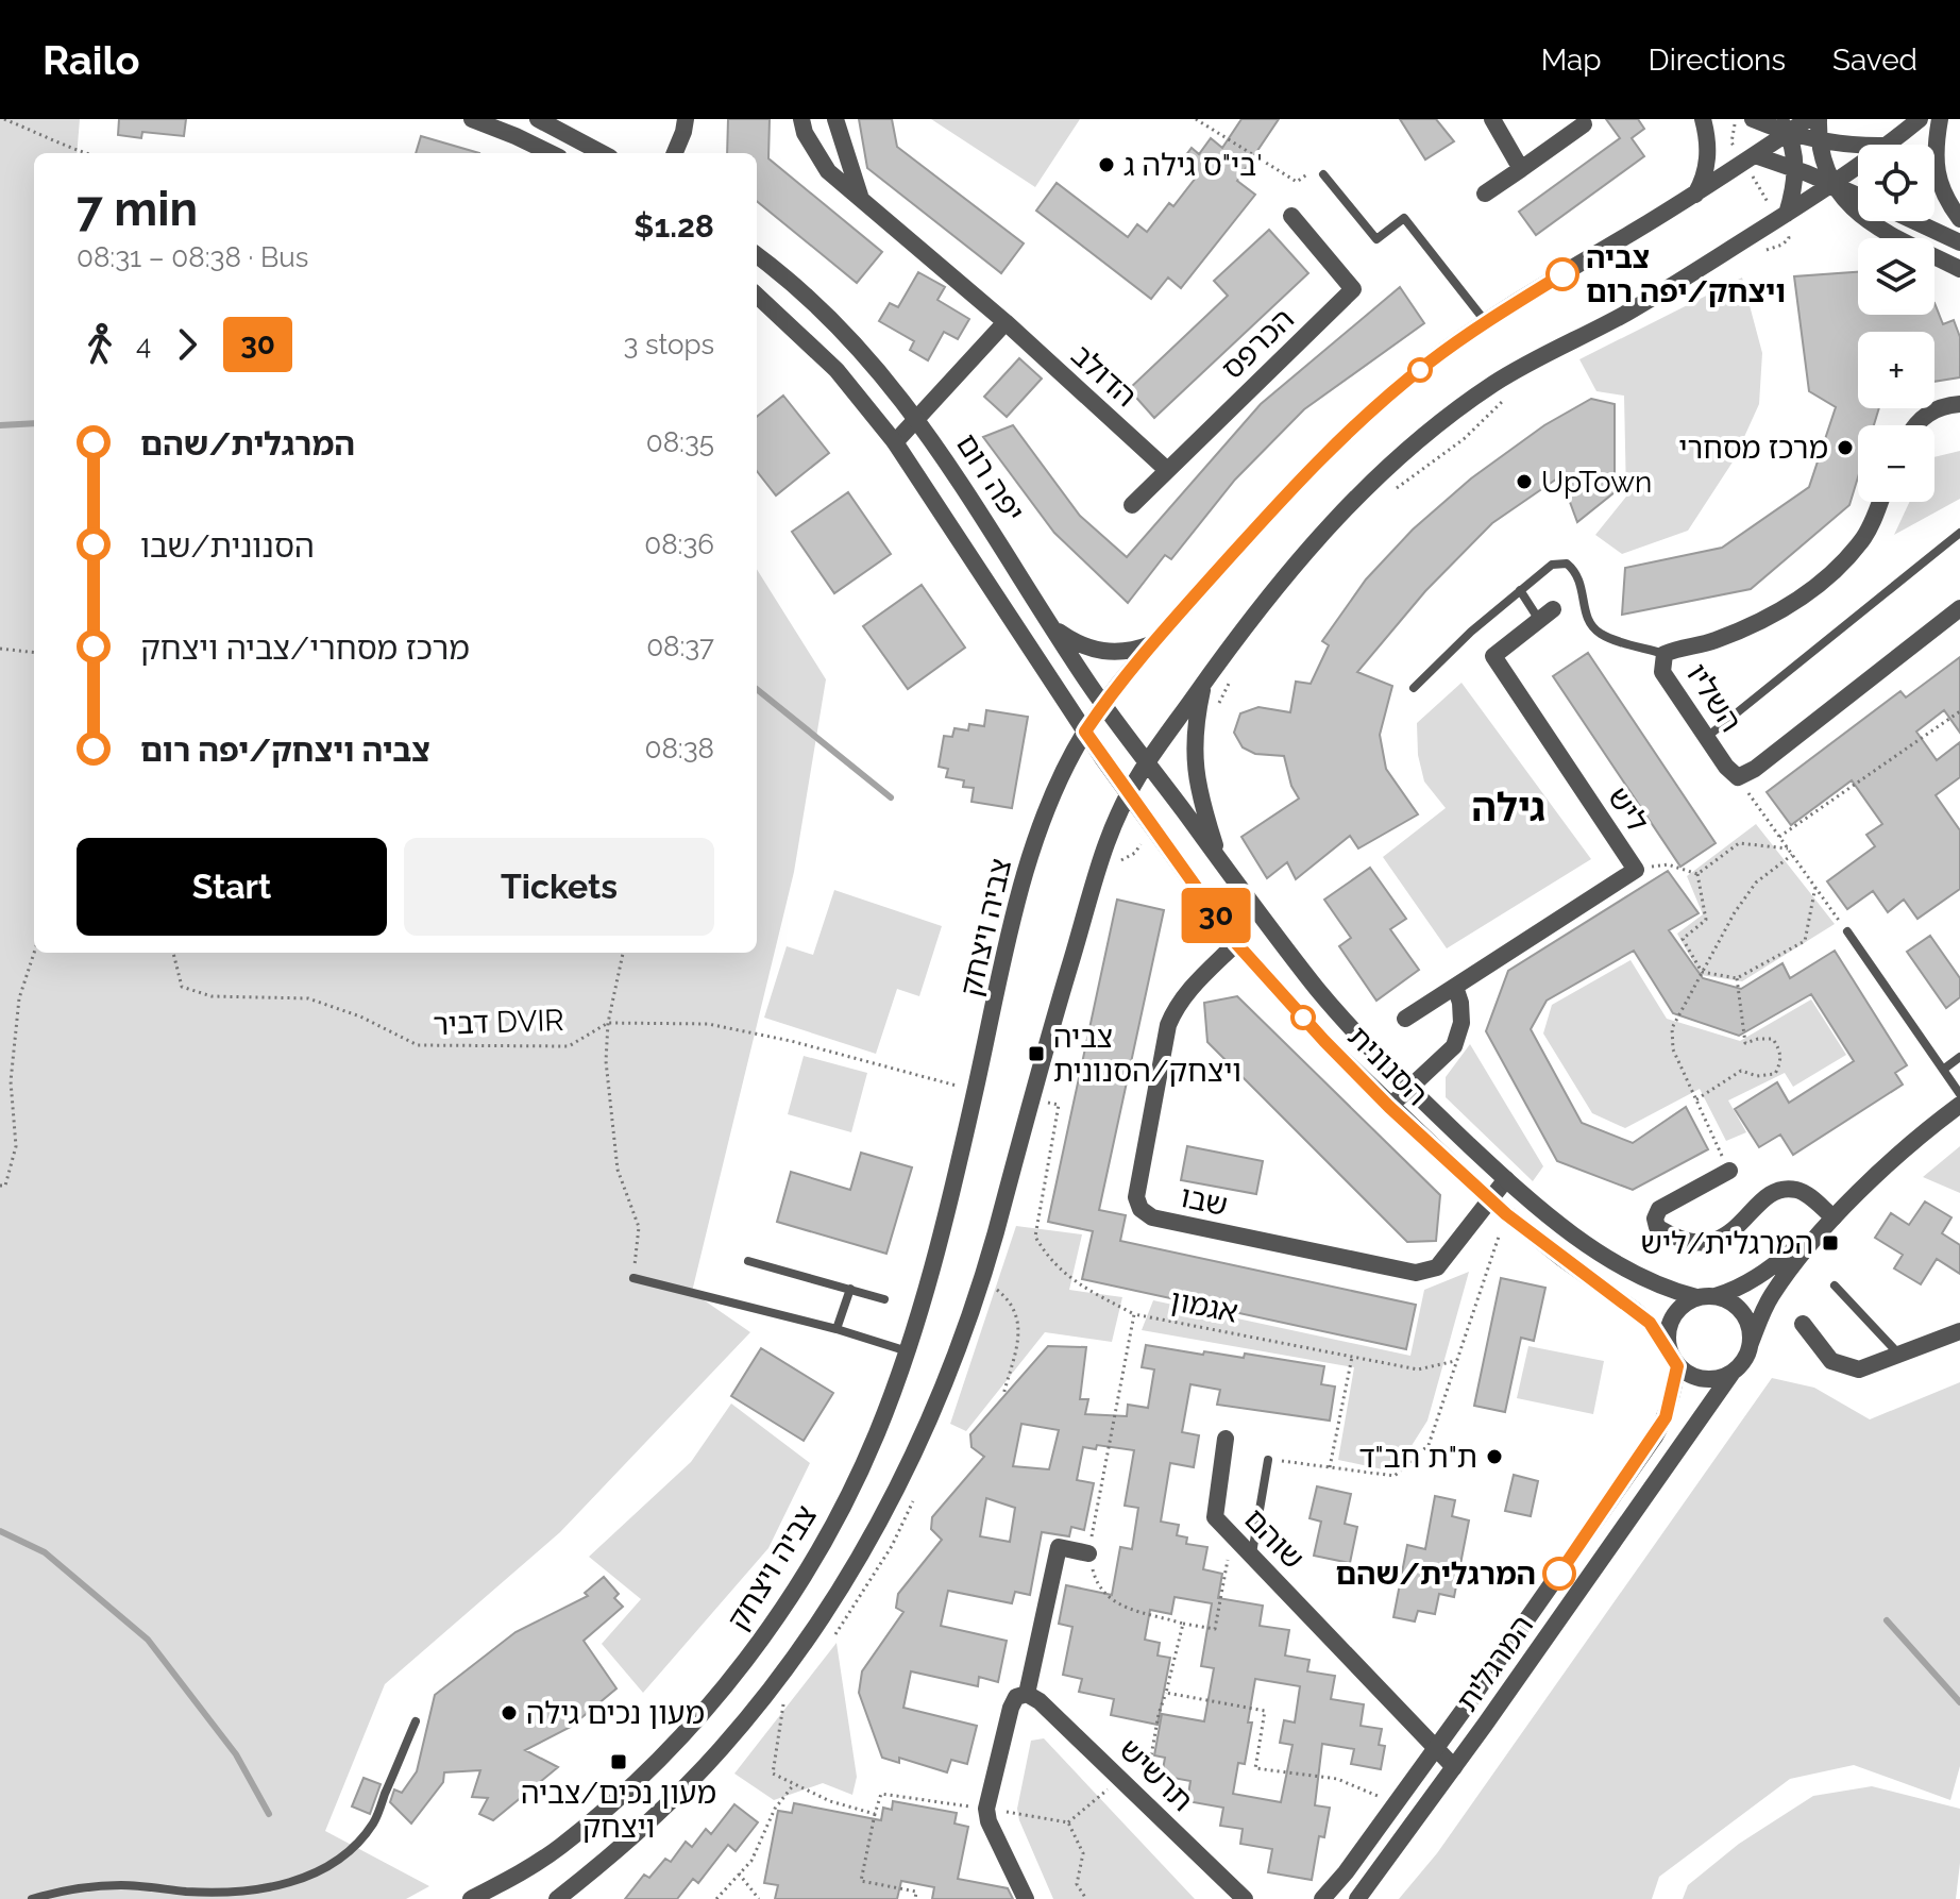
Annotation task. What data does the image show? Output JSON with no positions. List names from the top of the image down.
{
  "streets": {
    "street": [
      "הכרפס",
      "הדולב",
      "יפה רום",
      "השליו",
      "ליש",
      "צביה ויצחק",
      "הסנונית",
      "שבו",
      "שוהם",
      "המרגלית",
      "תרשיש"
    ],
    "path": ["דביר DVIR", "אגמון"]
  },
  "crossings": [
    ["הכרפס", "הדולב"],
    ["יפה רום", "צביה ויצחק"],
    ["יפה רום", "הסנונית"],
    ["צביה ויצחק", "הסנונית"],
    ["הסנונית", "שבו"],
    ["הסנונית", "המרגלית"],
    ["שוהם", "המרגלית"]
  ],
  "districts": ["גילה"],
  "places": {
    "other": [
      "בי\"ס גילה ג'",
      "צביה ויצחק/יפה רום",
      "מרכז מסחרי",
      "UpTown",
      "ת\"ת חב\"ד",
      "המרגלית/שהם",
      "מעון נכים גילה"
    ],
    "transit": ["צביה ויצחק/הסנונית", "המרגלית/ליש", "מעון נכים/צביה ויצחק"]
  },
  "lines": ["bus line 30"],
  "page": {
    "header": "Railo",
    "nav": ["Map", "Directions", "Saved"],
    "on_map": "30",
    "map_buttons": ["+", "−"],
    "heading": ["7 min", "08:31 – 08:38 · Bus", "$1.28"],
    "legs": ["4", "30", "3 stops"],
    "list": [
      {
        "name": "המרגלית/שהם",
        "value": "08:35"
      },
      {
        "name": "הסנונית/שבו",
        "value": "08:36"
      },
      {
        "name": "מרכז מסחרי/צביה ויצחק",
        "value": "08:37"
      },
      {
        "name": "צביה ויצחק/יפה רום",
        "value": "08:38"
      }
    ],
    "buttons": ["Start", "Tickets"]
  }
}
